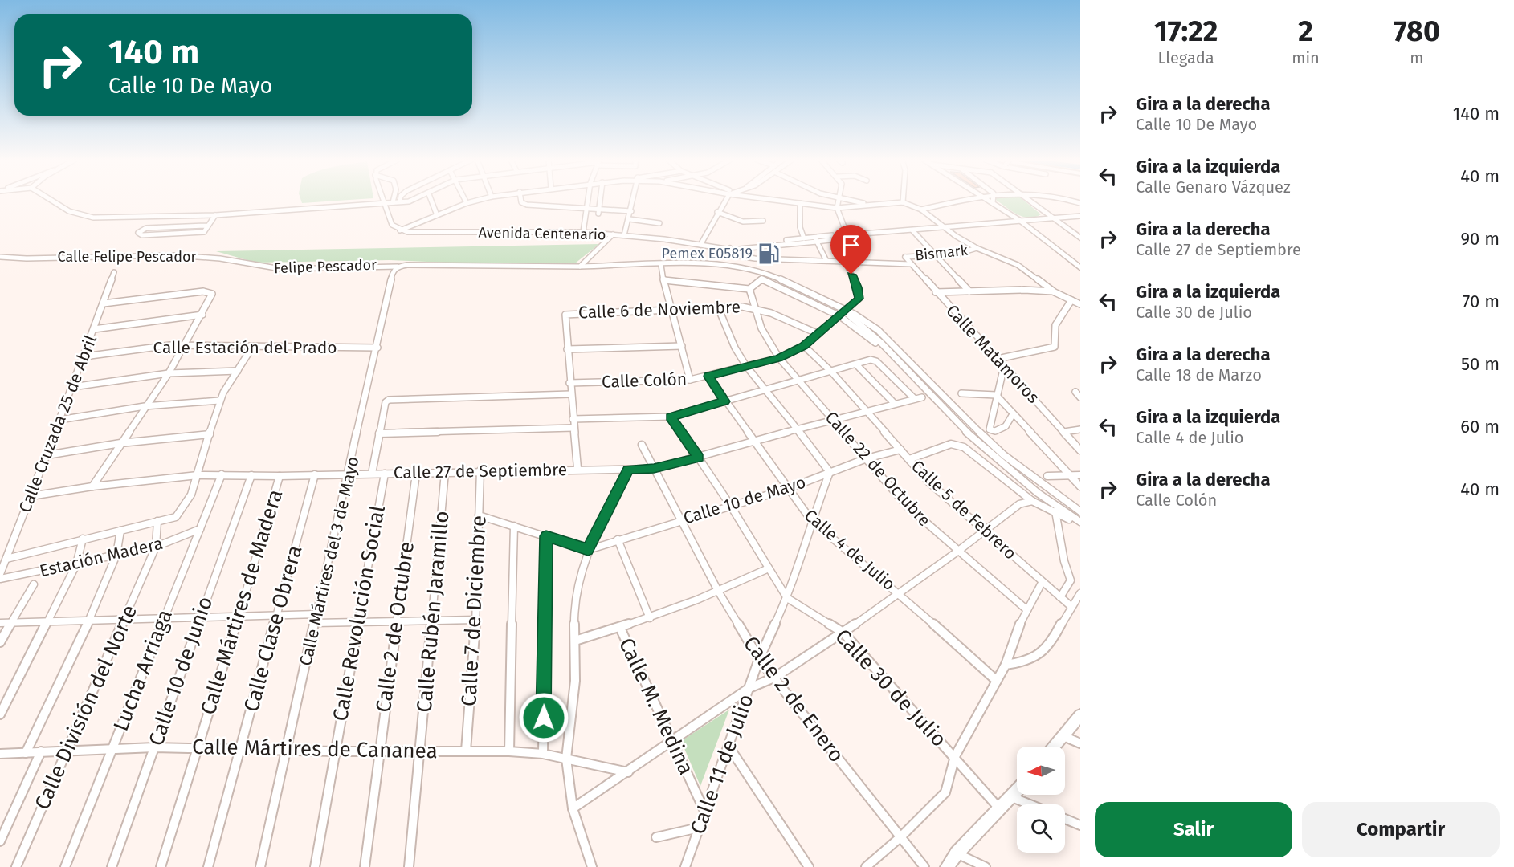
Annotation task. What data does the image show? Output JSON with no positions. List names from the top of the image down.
{
  "streets": {
    "street": [
      "Avenida Centenario",
      "Bismark",
      "Calle Felipe Pescador",
      "Felipe Pescador",
      "Calle 6 de Noviembre",
      "Calle Estación del Prado",
      "Calle Matamoros",
      "Calle Colón",
      "Calle Cruzada 25 de Abril",
      "Calle 22 de Octubre",
      "Calle 27 de Septiembre",
      "Calle 10 de Mayo",
      "Calle 5 de Febrero",
      "Calle 4 de Julio",
      "Estación Madera",
      "Calle Mártires del 3 de Mayo",
      "Calle Mártires de Madera",
      "Calle 7 de Diciembre",
      "Calle Rubén Jaramillo",
      "Calle Revolución Social",
      "Calle 2 de Octubre",
      "Calle Clase Obrera",
      "Lucha Arriaga",
      "Calle 10 de Junio",
      "Calle 30 de Julio",
      "Calle 2 de Enero",
      "Calle M. Medina",
      "Calle División del Norte",
      "Calle Mártires de Cananea",
      "Calle 11 de Julio"
    ]
  },
  "crossings": [
    ["Bismark", "Calle Matamoros"],
    ["Calle Felipe Pescador", "Felipe Pescador"],
    ["Felipe Pescador", "Calle Mártires del 3 de Mayo"],
    ["Calle 6 de Noviembre", "Calle 22 de Octubre"],
    ["Calle Estación del Prado", "Calle Cruzada 25 de Abril"],
    ["Calle Estación del Prado", "Calle Mártires del 3 de Mayo"],
    ["Calle Colón", "Calle 22 de Octubre"],
    ["Calle Colón", "Calle 5 de Febrero"],
    ["Calle Colón", "Calle 4 de Julio"],
    ["Calle Cruzada 25 de Abril", "Calle 27 de Septiembre"],
    ["Calle 22 de Octubre", "Calle 27 de Septiembre"],
    ["Calle 22 de Octubre", "Calle 10 de Mayo"],
    ["Calle 27 de Septiembre", "Calle 5 de Febrero"],
    ["Calle 27 de Septiembre", "Calle 4 de Julio"],
    ["Calle 27 de Septiembre", "Calle Mártires del 3 de Mayo"],
    ["Calle 27 de Septiembre", "Calle Mártires de Madera"],
    ["Calle 27 de Septiembre", "Calle 7 de Diciembre"],
    ["Calle 27 de Septiembre", "Calle Rubén Jaramillo"],
    ["Calle 27 de Septiembre", "Calle Revolución Social"],
    ["Calle 27 de Septiembre", "Calle 2 de Octubre"],
    ["Calle 27 de Septiembre", "Calle Clase Obrera"],
    ["Calle 27 de Septiembre", "Lucha Arriaga"],
    ["Calle 27 de Septiembre", "Calle 10 de Junio"],
    ["Calle 27 de Septiembre", "Calle 30 de Julio"],
    ["Calle 27 de Septiembre", "Calle 2 de Enero"],
    ["Calle 10 de Mayo", "Calle 5 de Febrero"],
    ["Calle 10 de Mayo", "Calle 4 de Julio"],
    ["Calle 10 de Mayo", "Calle 30 de Julio"],
    ["Calle 10 de Mayo", "Calle 2 de Enero"],
    ["Calle 10 de Mayo", "Calle 11 de Julio"],
    ["Calle 4 de Julio", "Calle 11 de Julio"],
    ["Estación Madera", "Lucha Arriaga"],
    ["Estación Madera", "Calle División del Norte"],
    ["Calle Mártires del 3 de Mayo", "Calle Mártires de Cananea"],
    ["Calle Mártires de Madera", "Calle Mártires de Cananea"],
    ["Calle 7 de Diciembre", "Calle Mártires de Cananea"],
    ["Calle Rubén Jaramillo", "Calle Mártires de Cananea"],
    ["Calle Revolución Social", "Calle Mártires de Cananea"],
    ["Calle 2 de Octubre", "Calle Mártires de Cananea"],
    ["Calle Clase Obrera", "Calle Mártires de Cananea"],
    ["Lucha Arriaga", "Calle Mártires de Cananea"],
    ["Calle 10 de Junio", "Calle Mártires de Cananea"],
    ["Calle 30 de Julio", "Calle 11 de Julio"],
    ["Calle 2 de Enero", "Calle 11 de Julio"],
    ["Calle M. Medina", "Calle 11 de Julio"],
    ["Calle División del Norte", "Calle Mártires de Cananea"]
  ],
  "places": {
    "fuel station": ["Pemex E05819"]
  },
  "north": "left",
  "page": {
    "eta": [
      "17:22",
      "Llegada",
      "2",
      "min",
      "780",
      "m"
    ],
    "turn": ["140 m", "Calle 10 De Mayo"],
    "list": [
      {
        "name": "Gira a la derecha",
        "note": "Calle 10 De Mayo",
        "value": "140 m"
      },
      {
        "name": "Gira a la izquierda",
        "note": "Calle Genaro Vázquez",
        "value": "40 m"
      },
      {
        "name": "Gira a la derecha",
        "note": "Calle 27 de Septiembre",
        "value": "90 m"
      },
      {
        "name": "Gira a la izquierda",
        "note": "Calle 30 de Julio",
        "value": "70 m"
      },
      {
        "name": "Gira a la derecha",
        "note": "Calle 18 de Marzo",
        "value": "50 m"
      },
      {
        "name": "Gira a la izquierda",
        "note": "Calle 4 de Julio",
        "value": "60 m"
      },
      {
        "name": "Gira a la derecha",
        "note": "Calle Colón",
        "value": "40 m"
      }
    ],
    "buttons": ["Salir", "Compartir"]
  }
}
